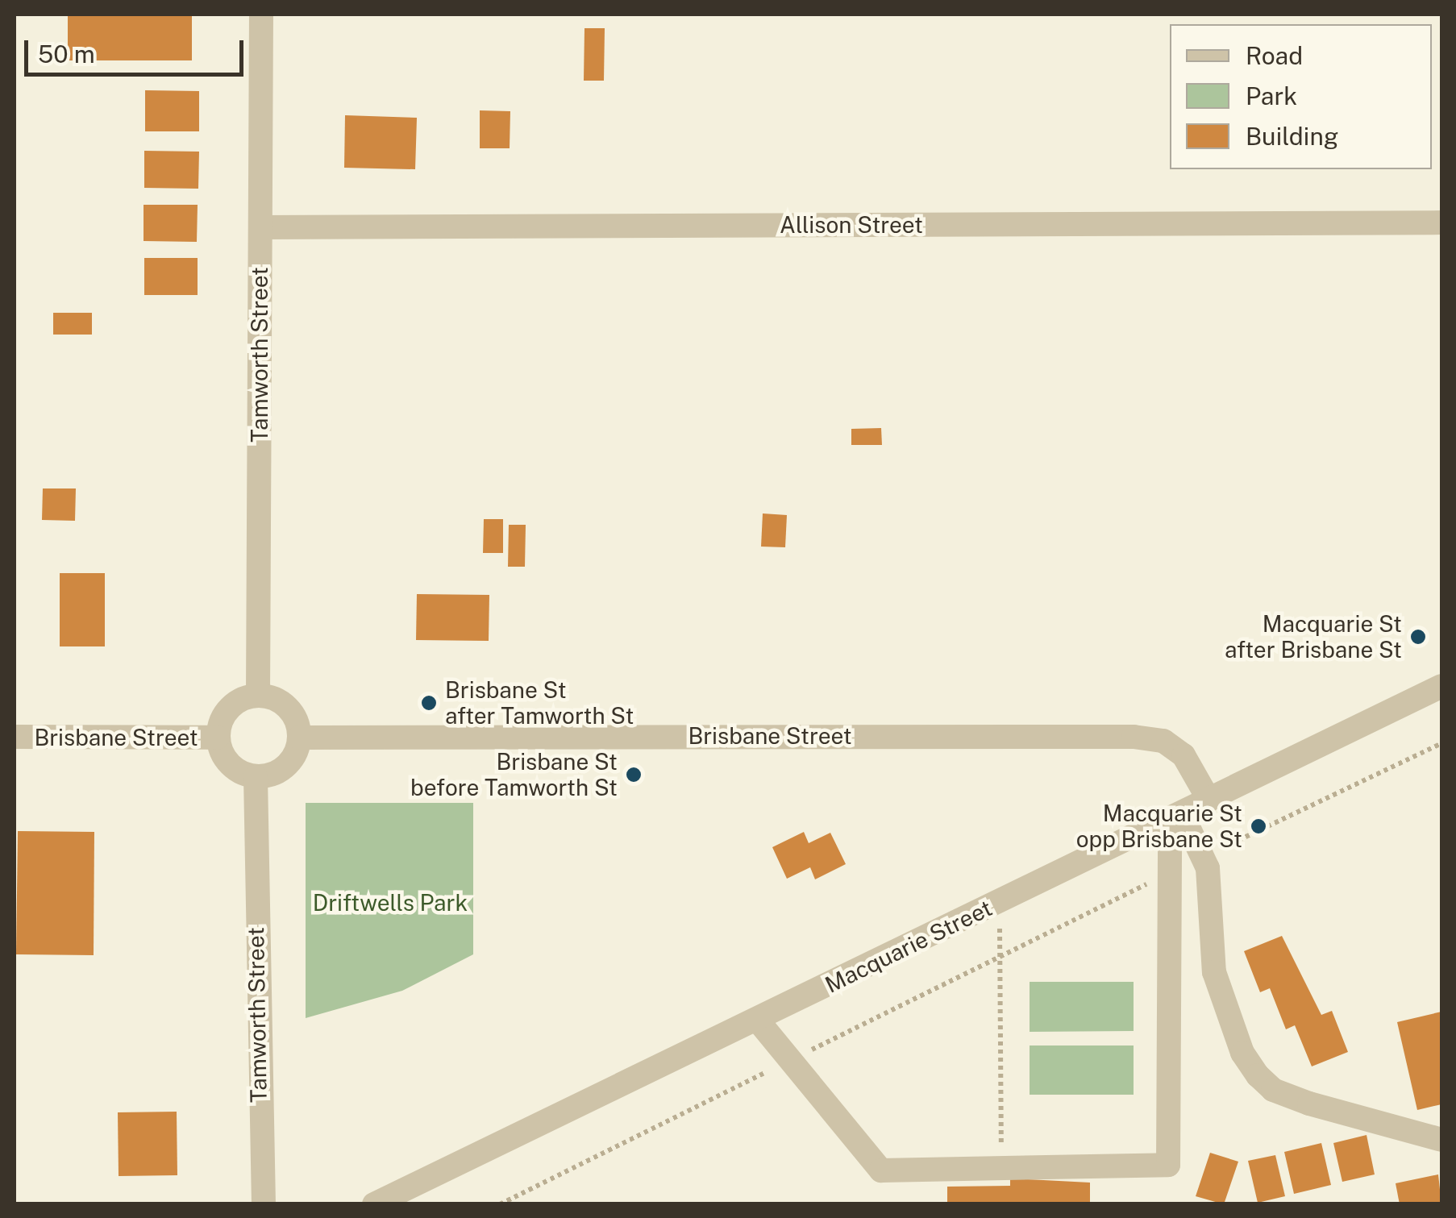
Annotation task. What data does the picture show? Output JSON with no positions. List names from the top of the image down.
{
  "streets": {
    "street": [
      "Allison Street",
      "Tamworth Street",
      "Brisbane Street",
      "Macquarie Street"
    ]
  },
  "crossings": [
    ["Allison Street", "Tamworth Street"],
    ["Tamworth Street", "Brisbane Street"],
    ["Brisbane Street", "Macquarie Street"]
  ],
  "parks": ["Driftwells Park"],
  "places": [
    "Macquarie St after Brisbane St",
    "Brisbane St after Tamworth St",
    "Brisbane St before Tamworth St",
    "Macquarie St opp Brisbane St"
  ],
  "legend": ["Road", "Park", "Building"],
  "scale_bar": "50 m"
}
